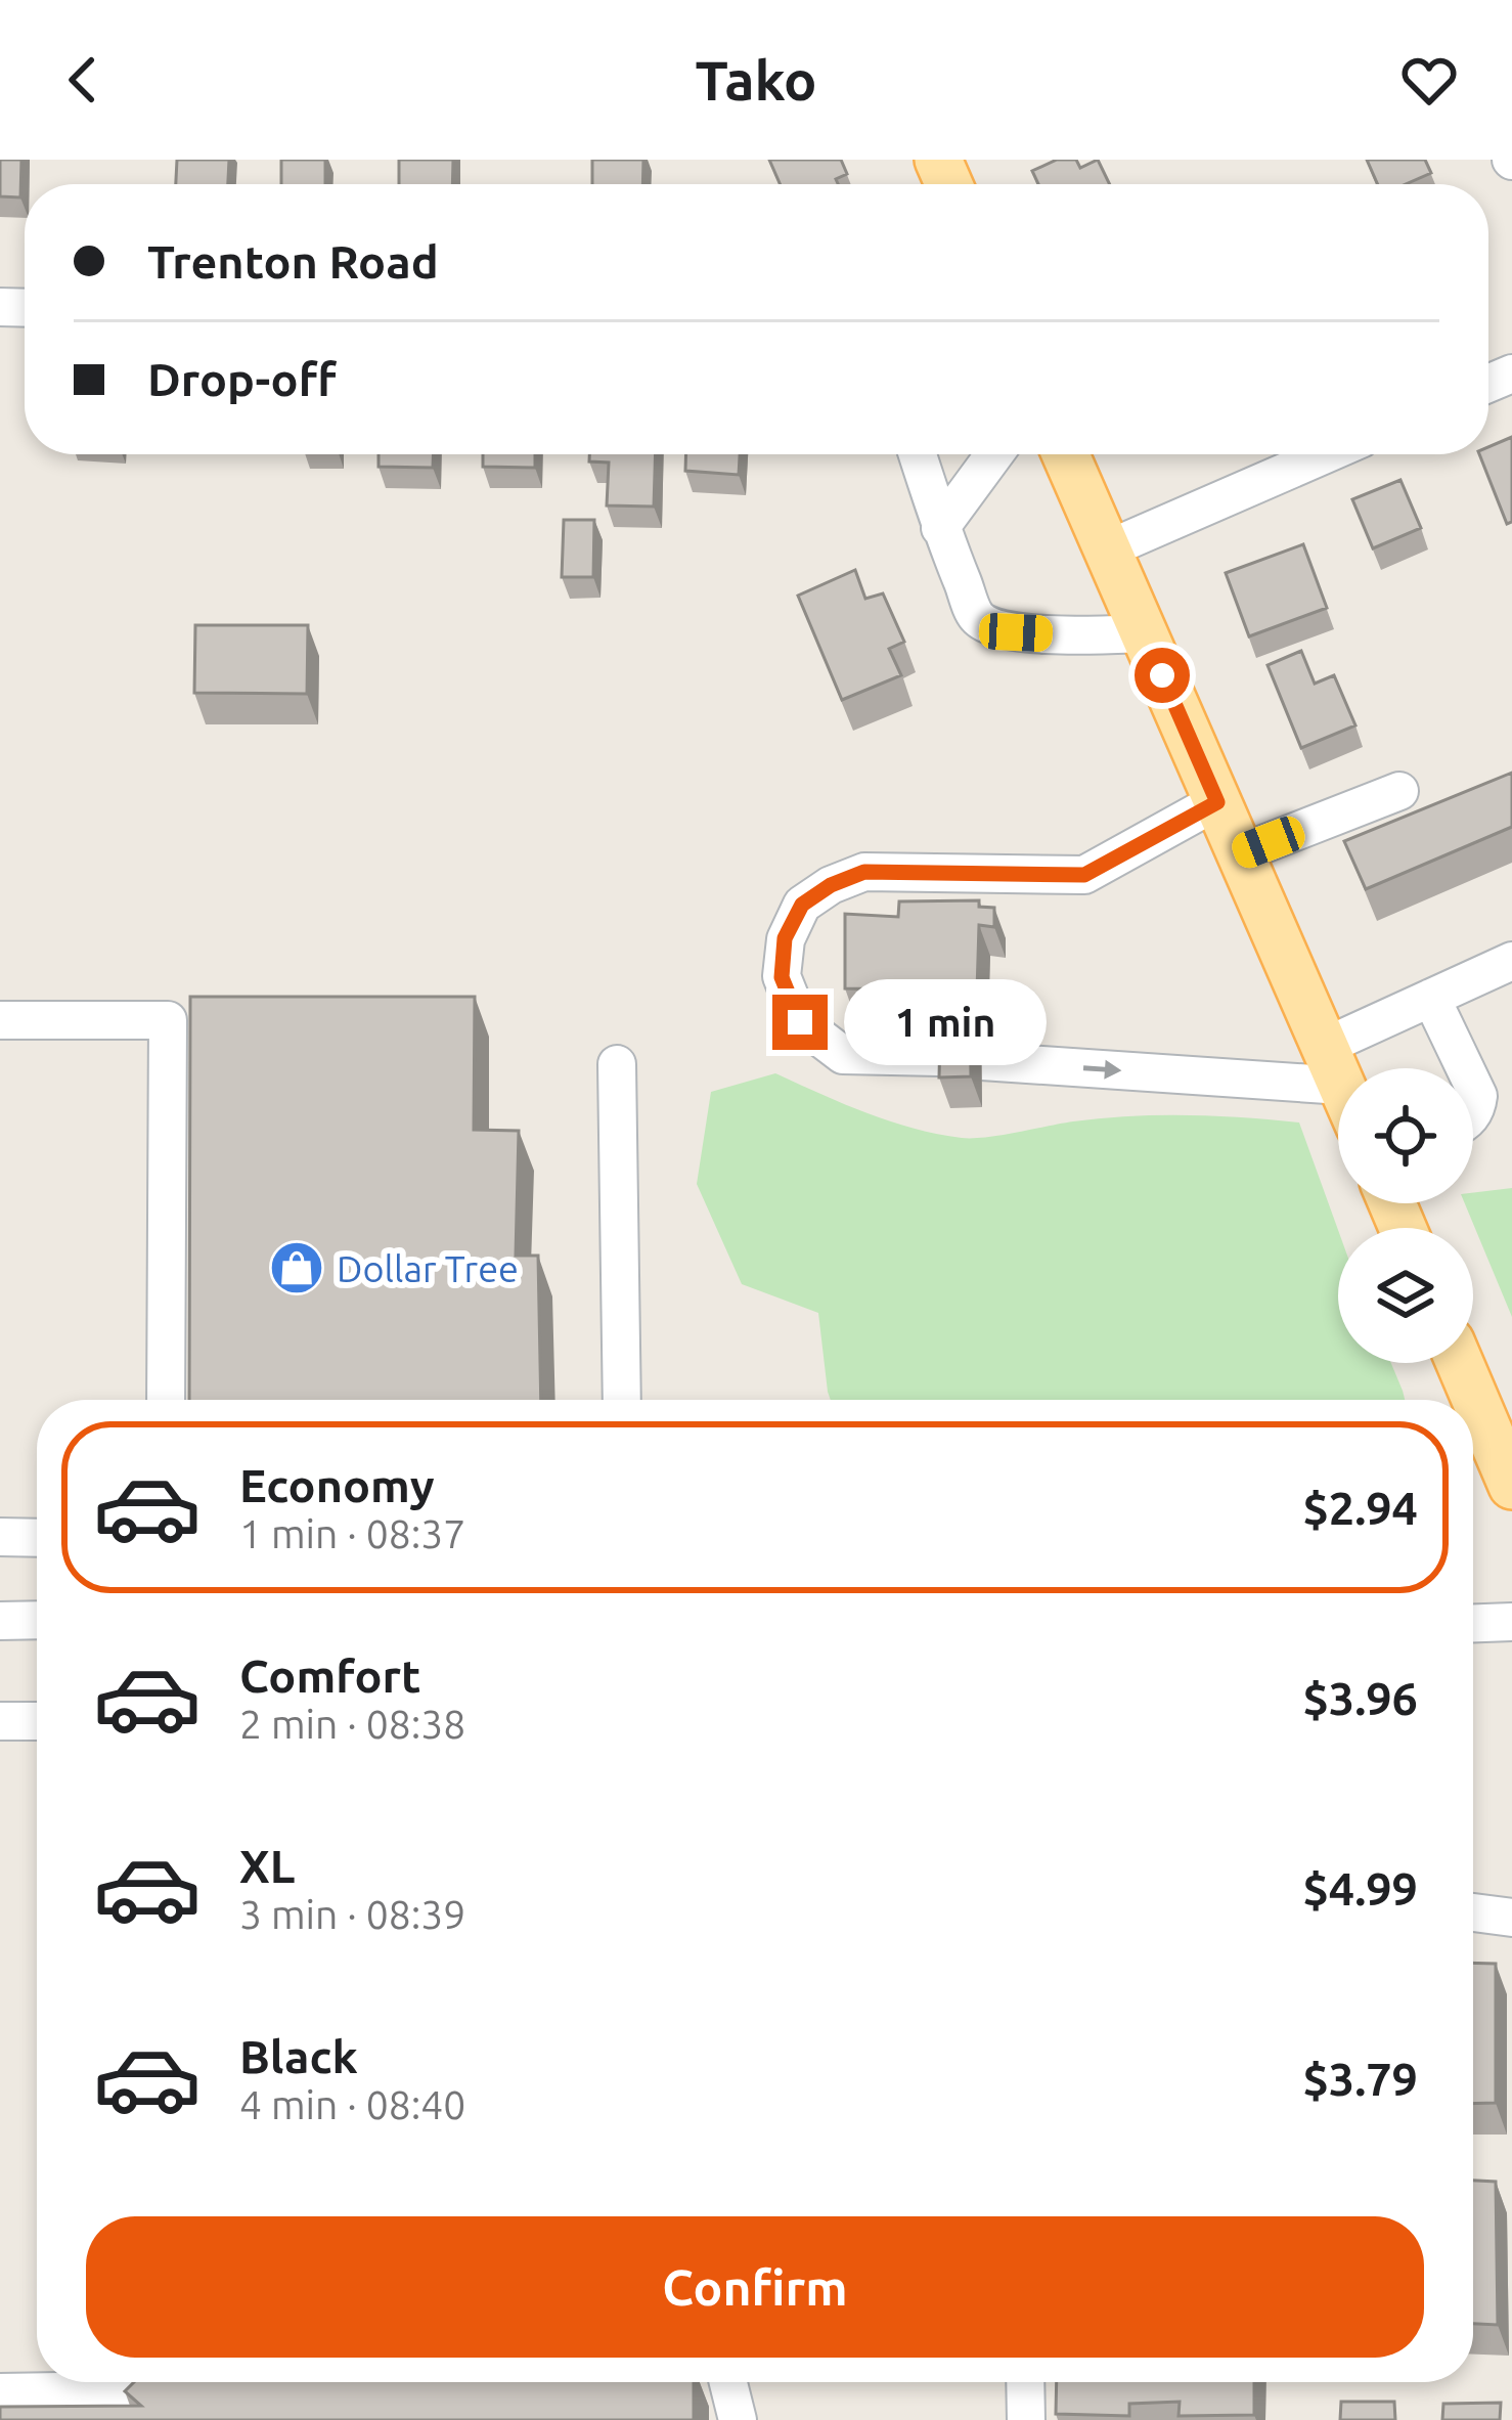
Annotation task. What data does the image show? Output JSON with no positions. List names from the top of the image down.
{
  "places": {
    "shop": ["Dollar Tree"]
  },
  "page": {
    "header": "Tako",
    "banner": ["Trenton Road", "Drop-off"],
    "bubble": "1 min",
    "list": [
      {
        "name": "Economy",
        "note": "1 min · 08:37",
        "value": "$2.94"
      },
      {
        "name": "Comfort",
        "note": "2 min · 08:38",
        "value": "$3.96"
      },
      {
        "name": "XL",
        "note": "3 min · 08:39",
        "value": "$4.99"
      },
      {
        "name": "Black",
        "note": "4 min · 08:40",
        "value": "$3.79"
      }
    ],
    "buttons": "Confirm"
  }
}
